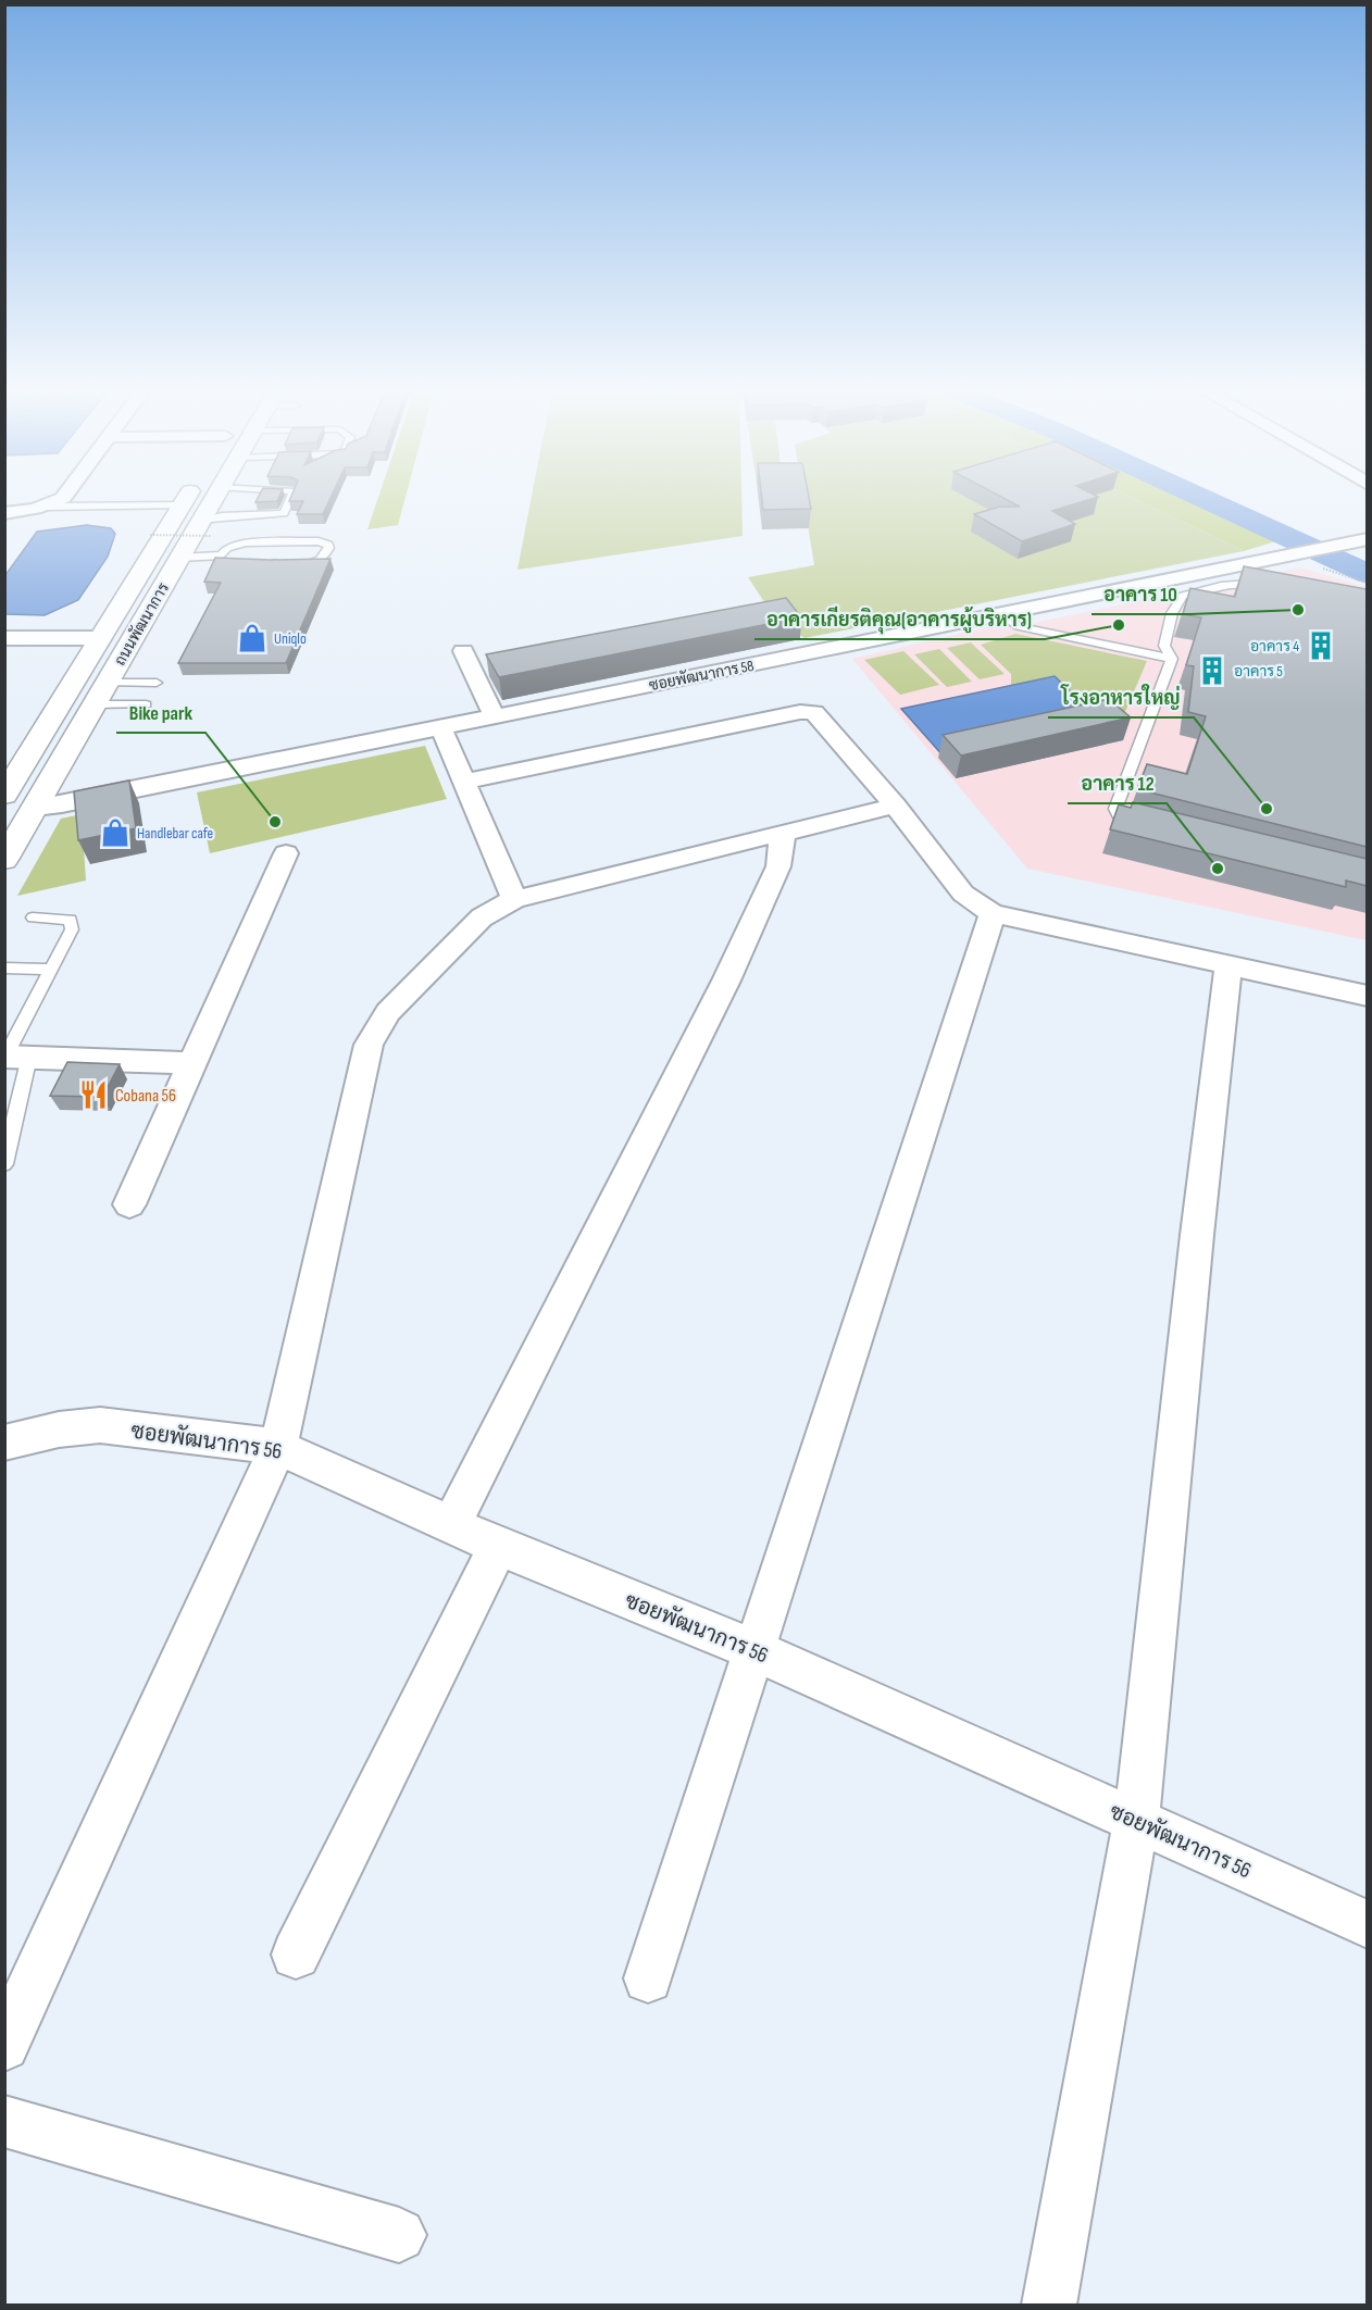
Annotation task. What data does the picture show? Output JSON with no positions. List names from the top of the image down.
{
  "streets": {
    "main road": ["ถนนพัฒนาการ"],
    "street": ["ซอยพัฒนาการ 58", "ซอยพัฒนาการ 56"]
  },
  "crossings": [
    ["ถนนพัฒนาการ", "ซอยพัฒนาการ 58"]
  ],
  "places": {
    "other": [
      "อาคาร 10",
      "อาคารเกียรติคุณ(อาคารผู้บริหาร)",
      "โรงอาหารใหญ่",
      "Bike park",
      "อาคาร 12"
    ],
    "shop": ["Uniqlo", "Handlebar cafe"],
    "building": ["อาคาร 4", "อาคาร 5"],
    "restaurant": ["Cobana 56"]
  }
}
